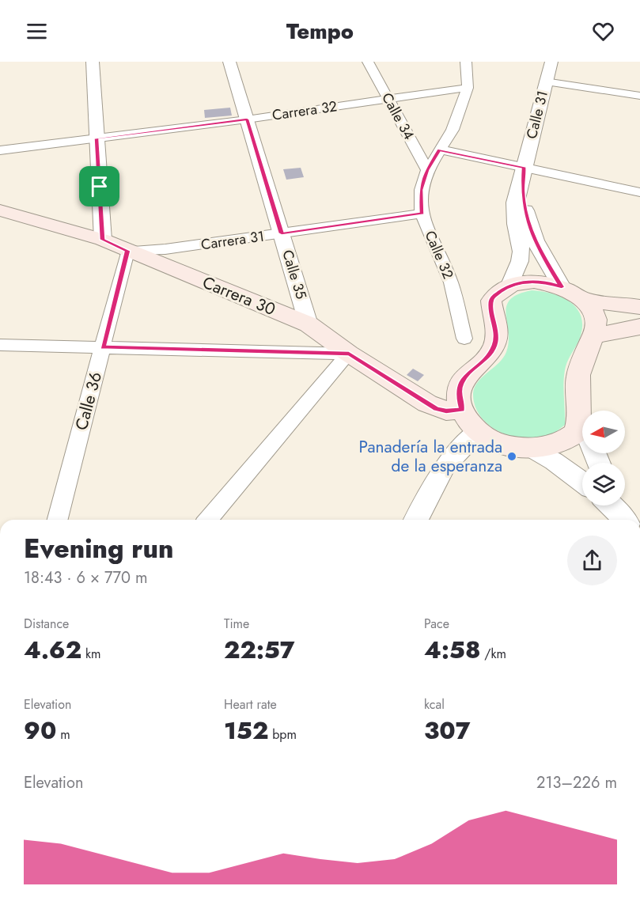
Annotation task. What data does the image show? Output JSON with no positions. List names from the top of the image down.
{
  "streets": {
    "main road": ["Carrera 30"],
    "street": [
      "Carrera 32",
      "Calle 31",
      "Calle 34",
      "Carrera 31",
      "Calle 32",
      "Calle 35",
      "Calle 36"
    ]
  },
  "crossings": [
    ["Carrera 32", "Calle 34"],
    ["Carrera 32", "Calle 35"],
    ["Calle 34", "Calle 32"],
    ["Carrera 31", "Calle 32"],
    ["Carrera 31", "Calle 35"],
    ["Carrera 31", "Carrera 30"],
    ["Carrera 31", "Calle 36"],
    ["Calle 35", "Carrera 30"],
    ["Carrera 30", "Calle 36"]
  ],
  "places": ["Panadería la entrada de la esperanza"],
  "north": "left",
  "page": {
    "header": "Tempo",
    "heading": ["Evening run", "18:43 · 6 × 770 m"],
    "stats": [
      ["Distance", "4.62 km"],
      ["Time", "22:57"],
      ["Pace", "4:58 /km"],
      ["Elevation", "90 m"],
      ["Heart rate", "152 bpm"],
      ["kcal", "307"]
    ],
    "chart": ["Elevation", "213–226 m"]
  }
}
